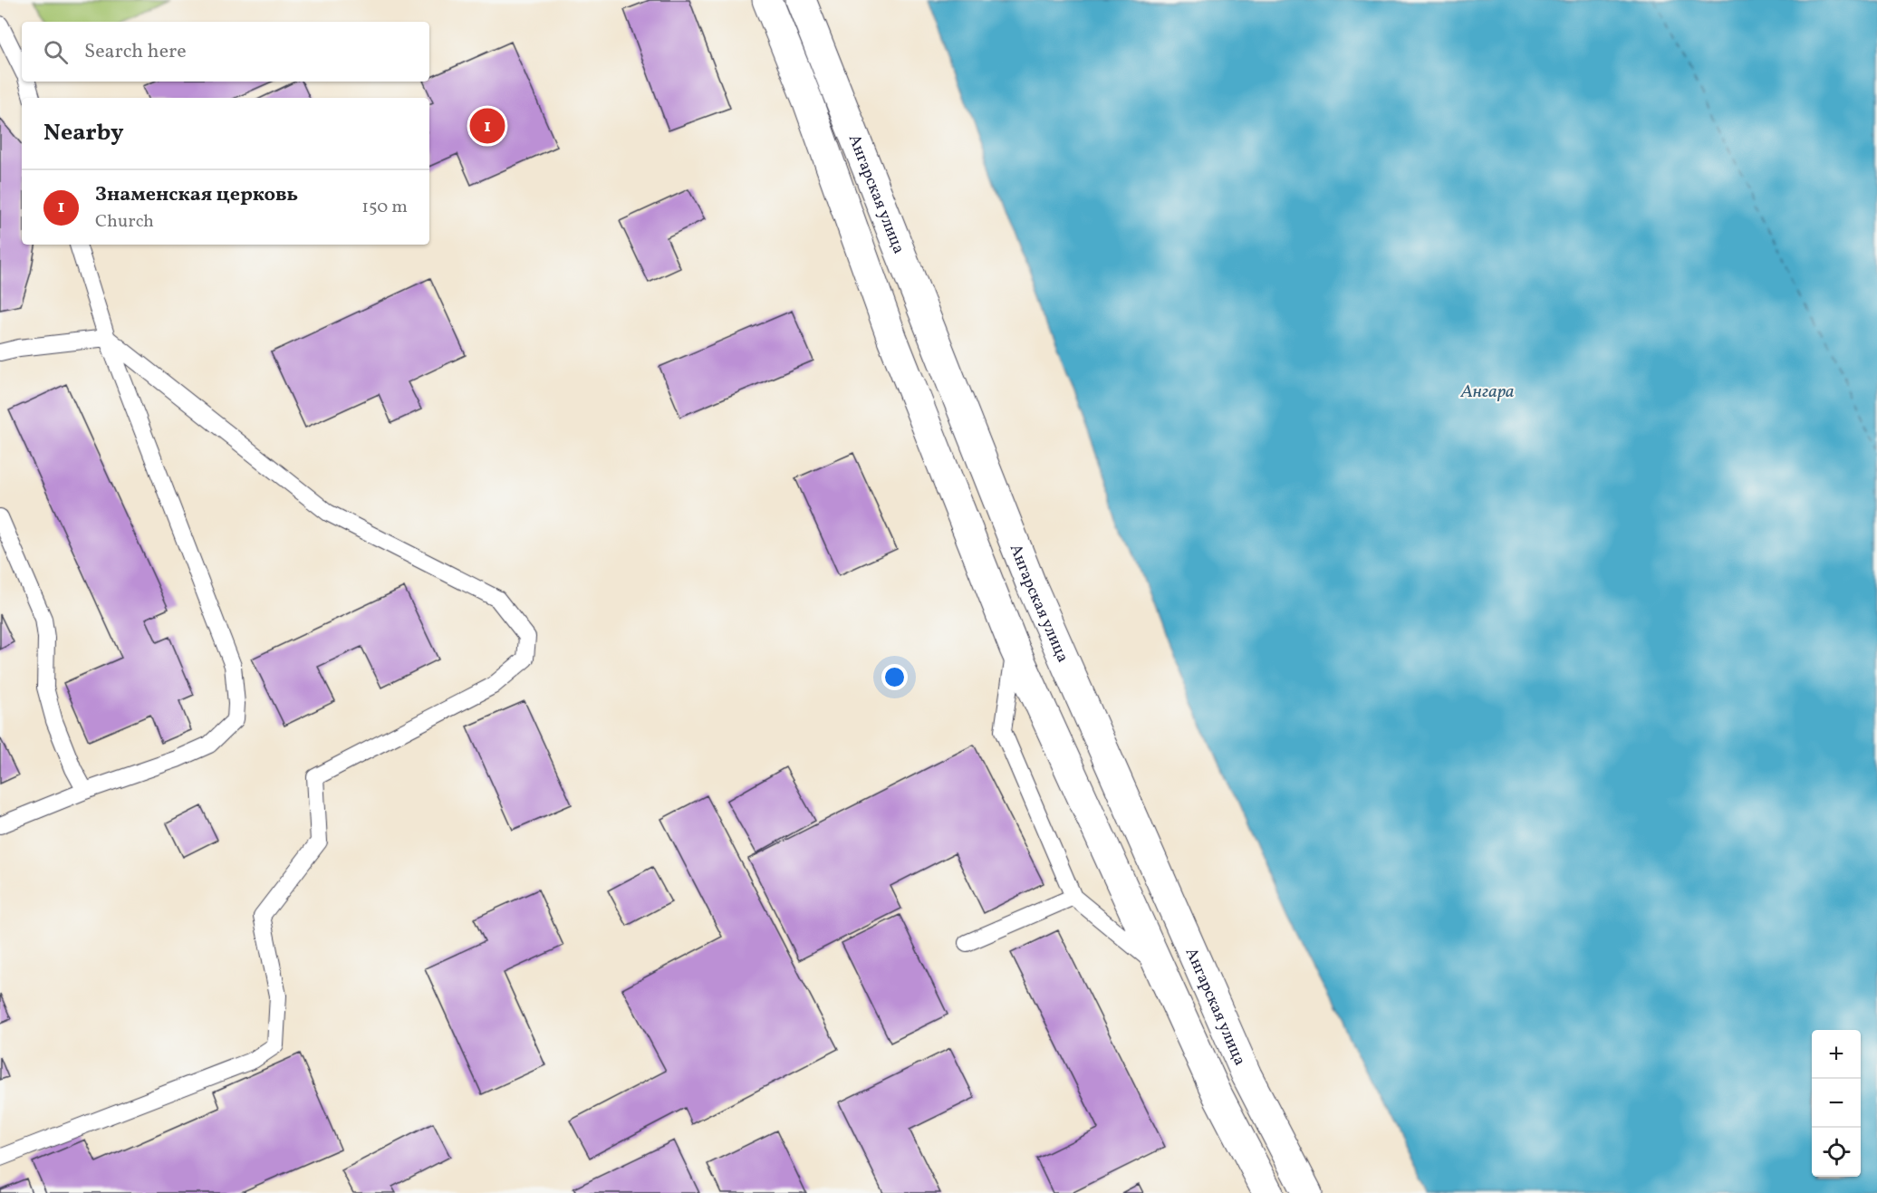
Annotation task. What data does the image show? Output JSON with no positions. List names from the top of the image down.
{
  "streets": {
    "main road": ["Ангарская улица"]
  },
  "water": ["Ангара"],
  "page": {
    "search": "Search here",
    "heading": "Nearby",
    "pins": "1",
    "list": [
      {
        "mark": "1",
        "name": "Знаменская церковь",
        "note": "Church",
        "value": "150 m"
      }
    ],
    "map_buttons": ["+", "−"]
  }
}
